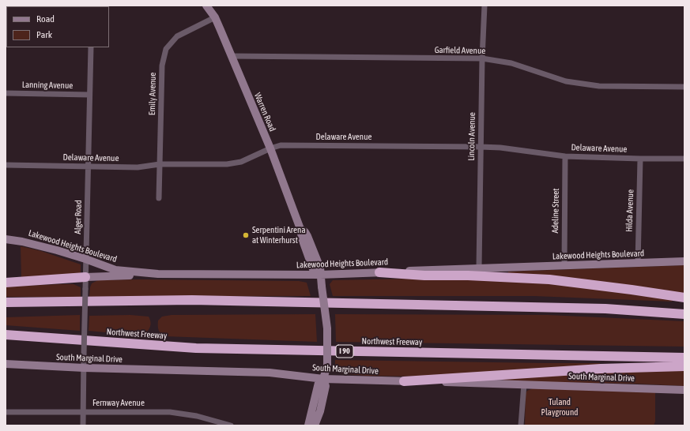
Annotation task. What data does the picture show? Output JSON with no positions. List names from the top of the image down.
{
  "streets": {
    "highway": ["Northwest Freeway", "I 90"],
    "main road": ["Warren Road", "Lakewood Heights Boulevard", "South Marginal Drive"],
    "street": [
      "Garfield Avenue",
      "Lanning Avenue",
      "Emily Avenue",
      "Lincoln Avenue",
      "Delaware Avenue",
      "Adeline Street",
      "Hilda Avenue",
      "Alger Road",
      "Fernway Avenue"
    ]
  },
  "crossings": [
    ["Garfield Avenue", "Warren Road"],
    ["Garfield Avenue", "Lincoln Avenue"],
    ["Lanning Avenue", "Alger Road"],
    ["Emily Avenue", "Warren Road"],
    ["Emily Avenue", "Delaware Avenue"],
    ["Warren Road", "Delaware Avenue"],
    ["Warren Road", "Lakewood Heights Boulevard"],
    ["Lincoln Avenue", "Delaware Avenue"],
    ["Lincoln Avenue", "Lakewood Heights Boulevard"],
    ["Delaware Avenue", "Adeline Street"],
    ["Delaware Avenue", "Hilda Avenue"],
    ["Delaware Avenue", "Alger Road"],
    ["Adeline Street", "Lakewood Heights Boulevard"],
    ["Hilda Avenue", "Lakewood Heights Boulevard"],
    ["Alger Road", "Lakewood Heights Boulevard"],
    ["Alger Road", "South Marginal Drive"],
    ["Alger Road", "Fernway Avenue"]
  ],
  "parks": ["Tuland Playground"],
  "places": ["Serpentini Arena at Winterhurst"],
  "legend": ["Road", "Park"]
}
